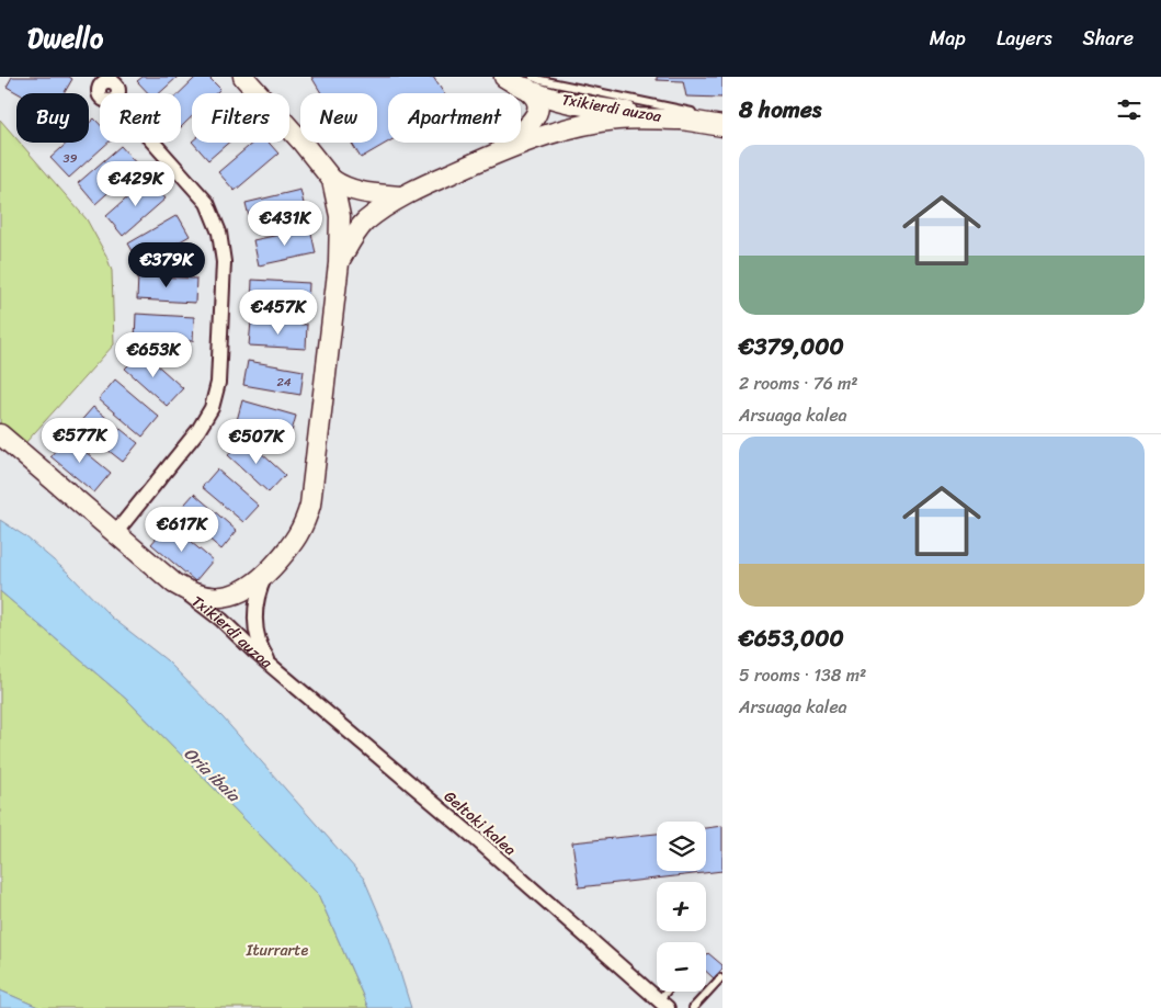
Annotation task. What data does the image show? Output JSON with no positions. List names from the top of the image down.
{
  "streets": {
    "street": ["Txikierdi auzoa", "Geltoki kalea"]
  },
  "crossings": [
    ["Txikierdi auzoa", "Geltoki kalea"]
  ],
  "water": ["Oria ibaia"],
  "parks": ["Iturrarte"],
  "house_numbers": ["39", "24"],
  "page": {
    "header": "Dwello",
    "nav": ["Map", "Layers", "Share"],
    "heading": "8 homes",
    "chip": [
      "Buy",
      "Rent",
      "Filters",
      "New",
      "Apartment"
    ],
    "list": [
      {
        "name": "€379,000",
        "note": "2 rooms · 76 m² · Arsuaga kalea"
      },
      {
        "name": "€653,000",
        "note": "5 rooms · 138 m² · Arsuaga kalea"
      }
    ],
    "price": [
      "€429K",
      "€431K",
      "€379K",
      "€457K",
      "€653K",
      "€577K",
      "€507K",
      "€617K"
    ],
    "map_buttons": ["+", "−"]
  }
}
